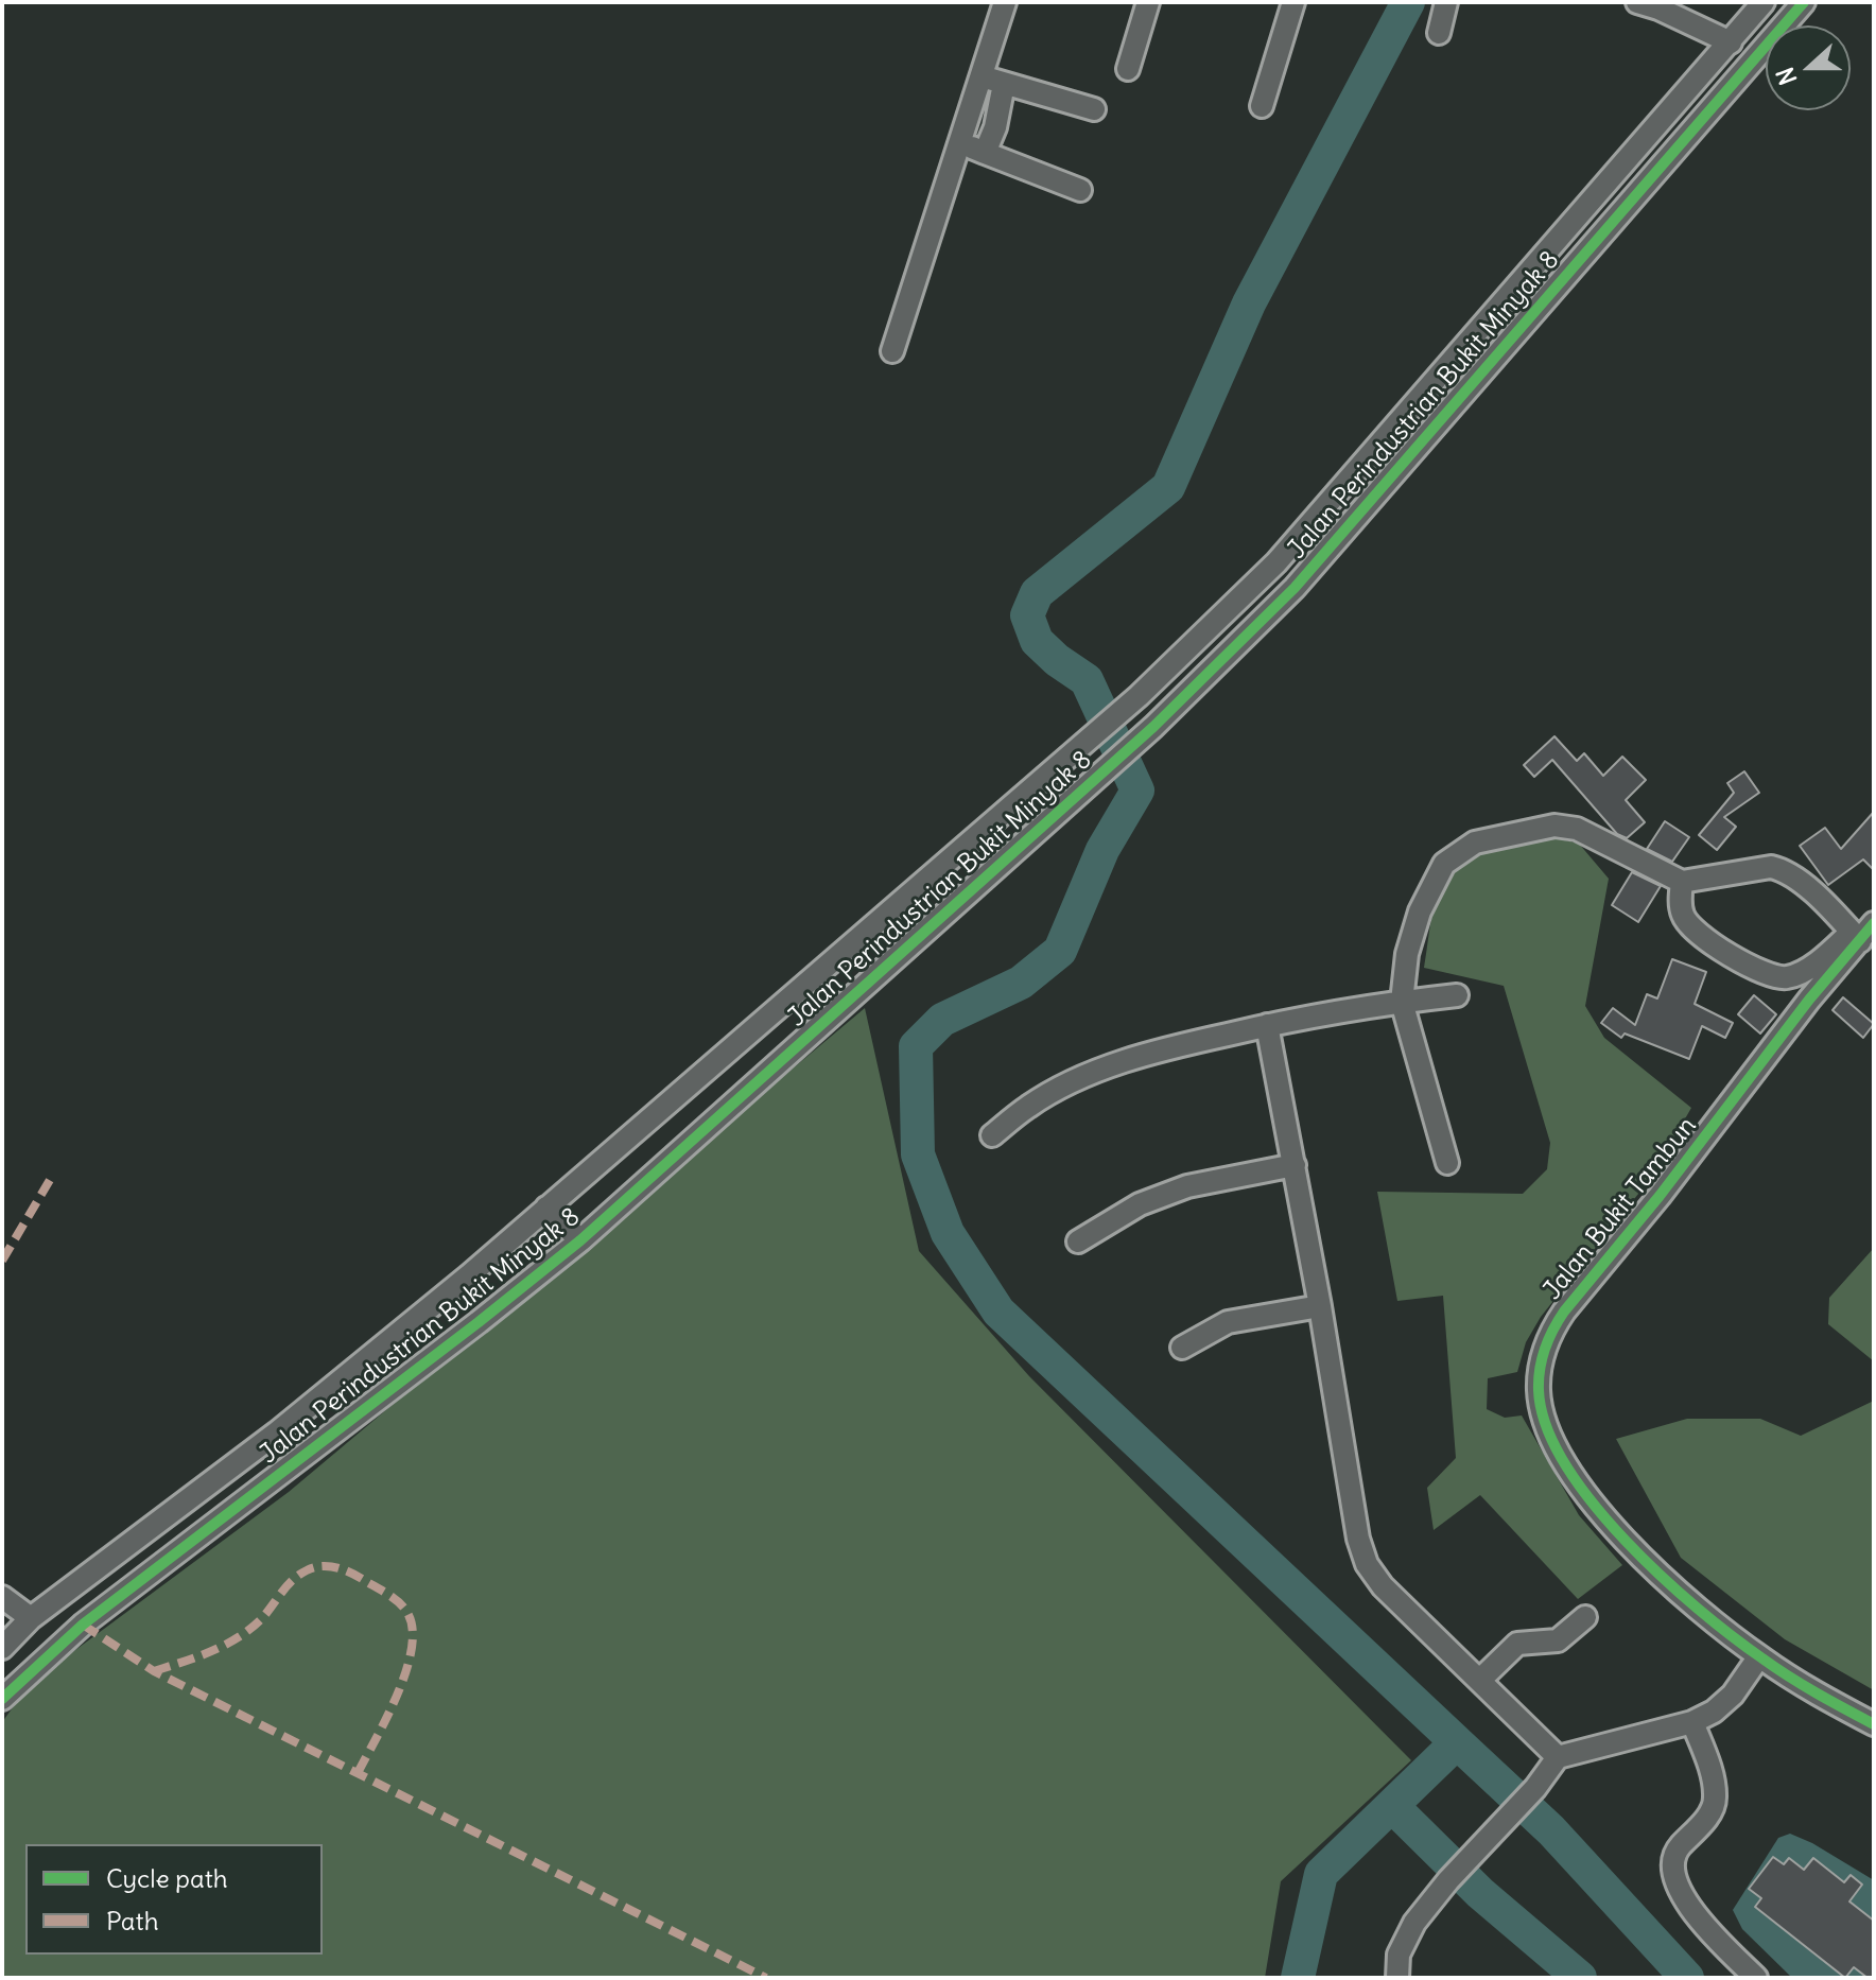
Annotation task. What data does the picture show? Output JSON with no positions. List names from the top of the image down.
{
  "streets": {
    "street": ["Jalan Perindustrian Bukit Minyak 8", "Jalan Bukit Tambun"]
  },
  "legend": ["Cycle path", "Path"],
  "north": "left"
}
